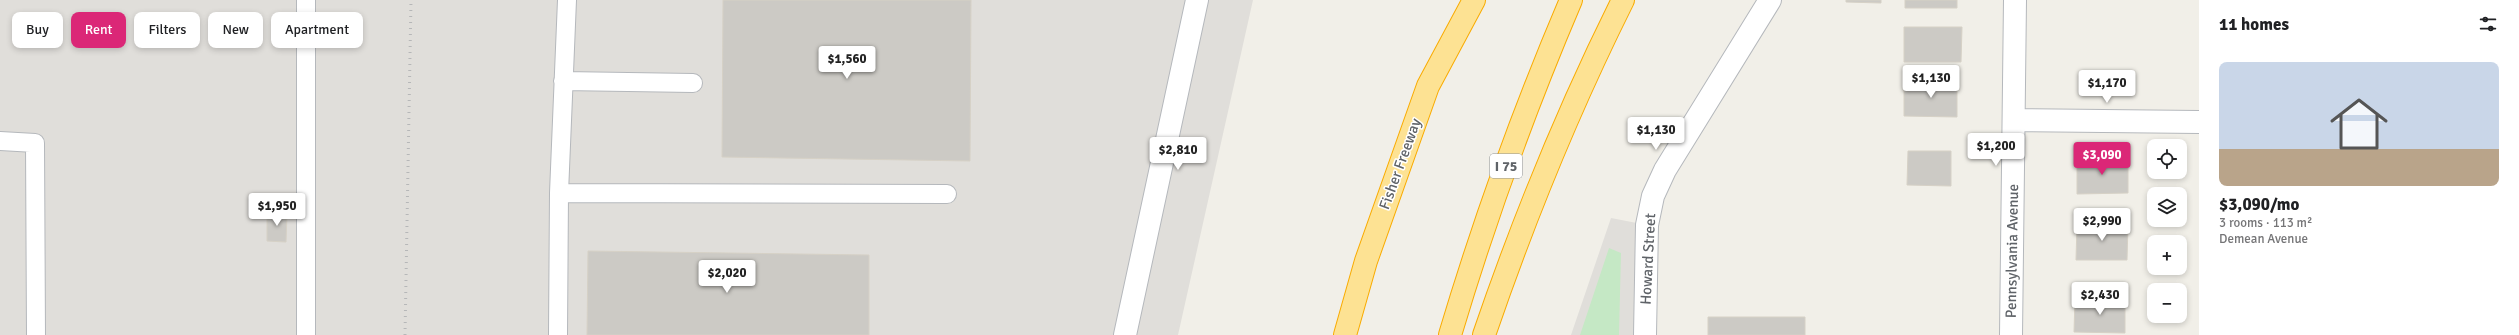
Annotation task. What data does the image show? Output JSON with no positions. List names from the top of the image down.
{
  "streets": {
    "highway": ["Fisher Freeway", "I 75"],
    "street": ["Pennsylvania Avenue", "Howard Street"]
  },
  "page": {
    "heading": "11 homes",
    "chip": [
      "Buy",
      "Rent",
      "Filters",
      "New",
      "Apartment"
    ],
    "price": [
      "$1,560",
      "$1,130",
      "$1,170",
      "$1,130",
      "$1,200",
      "$2,810",
      "$3,090",
      "$1,950",
      "$2,990",
      "$2,020",
      "$2,430"
    ],
    "list": [
      {
        "name": "$3,090/mo",
        "note": "3 rooms · 113 m² · Demean Avenue"
      }
    ],
    "map_buttons": ["+", "−"]
  }
}
